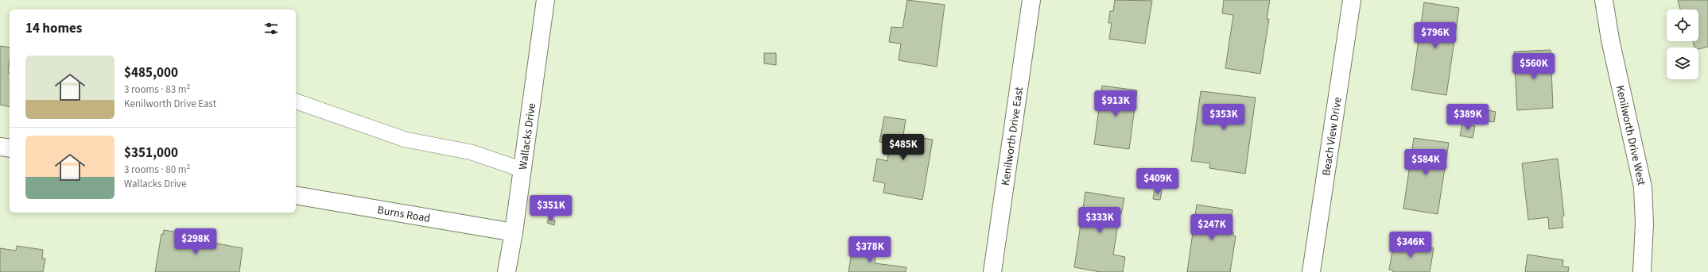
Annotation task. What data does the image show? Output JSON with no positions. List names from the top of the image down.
{
  "streets": {
    "street": [
      "Kenilworth Drive West",
      "Wallacks Drive",
      "Kenilworth Drive East",
      "Beach View Drive",
      "Burns Road"
    ]
  },
  "crossings": [
    ["Wallacks Drive", "Burns Road"]
  ],
  "page": {
    "heading": "14 homes",
    "price": [
      "$796K",
      "$560K",
      "$913K",
      "$353K",
      "$389K",
      "$485K",
      "$584K",
      "$409K",
      "$351K",
      "$333K",
      "$247K",
      "$298K",
      "$346K",
      "$378K"
    ],
    "list": [
      {
        "name": "$485,000",
        "note": "3 rooms · 83 m² · Kenilworth Drive East"
      },
      {
        "name": "$351,000",
        "note": "3 rooms · 80 m² · Wallacks Drive"
      }
    ]
  }
}
